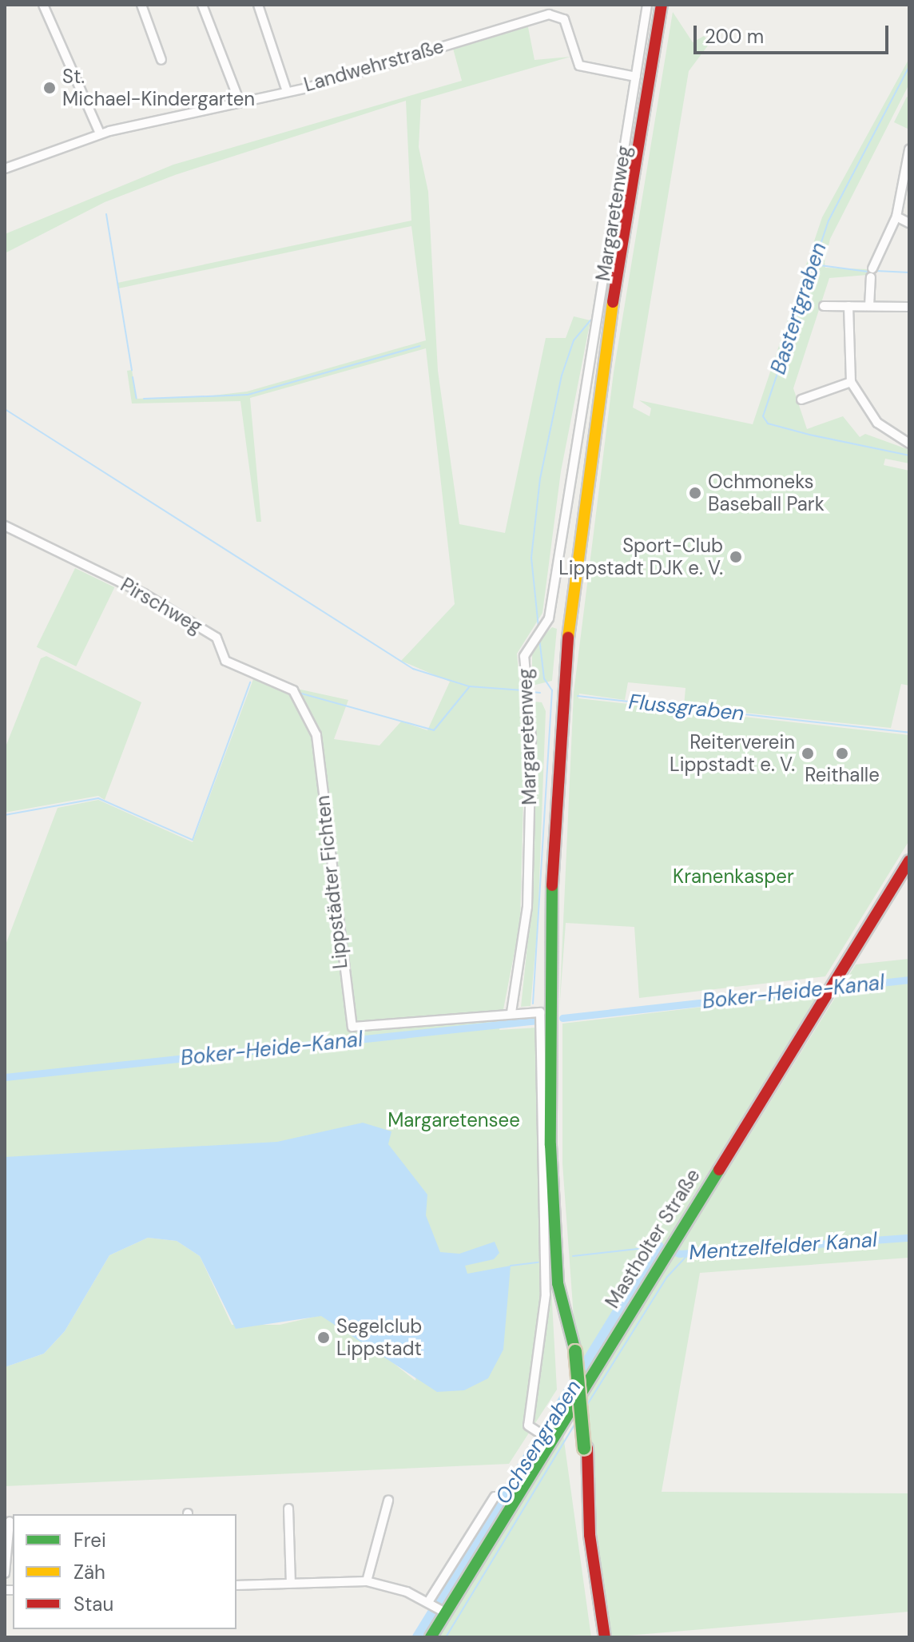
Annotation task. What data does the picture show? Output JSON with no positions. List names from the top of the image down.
{
  "streets": {
    "main road": ["Mastholter Straße"],
    "street": [
      "Landwehrstraße",
      "Margaretenweg",
      "Pirschweg",
      "Lippstädter Fichten"
    ]
  },
  "crossings": [
    ["Landwehrstraße", "Margaretenweg"],
    ["Margaretenweg", "Lippstädter Fichten"],
    ["Pirschweg", "Lippstädter Fichten"]
  ],
  "water": [
    "Bastertgraben",
    "Flussgraben",
    "Boker-Heide-Kanal",
    "Mentzelfelder Kanal",
    "Ochsengraben"
  ],
  "parks": ["Kranenkasper", "Margaretensee"],
  "places": [
    "St. Michael-Kindergarten",
    "Ochmoneks Baseball Park",
    "Sport-Club Lippstadt DJK e. V.",
    "Reiterverein Lippstadt e. V.",
    "Reithalle",
    "Segelclub Lippstadt"
  ],
  "legend": ["Frei", "Zäh", "Stau"],
  "scale_bar": "200 m"
}
